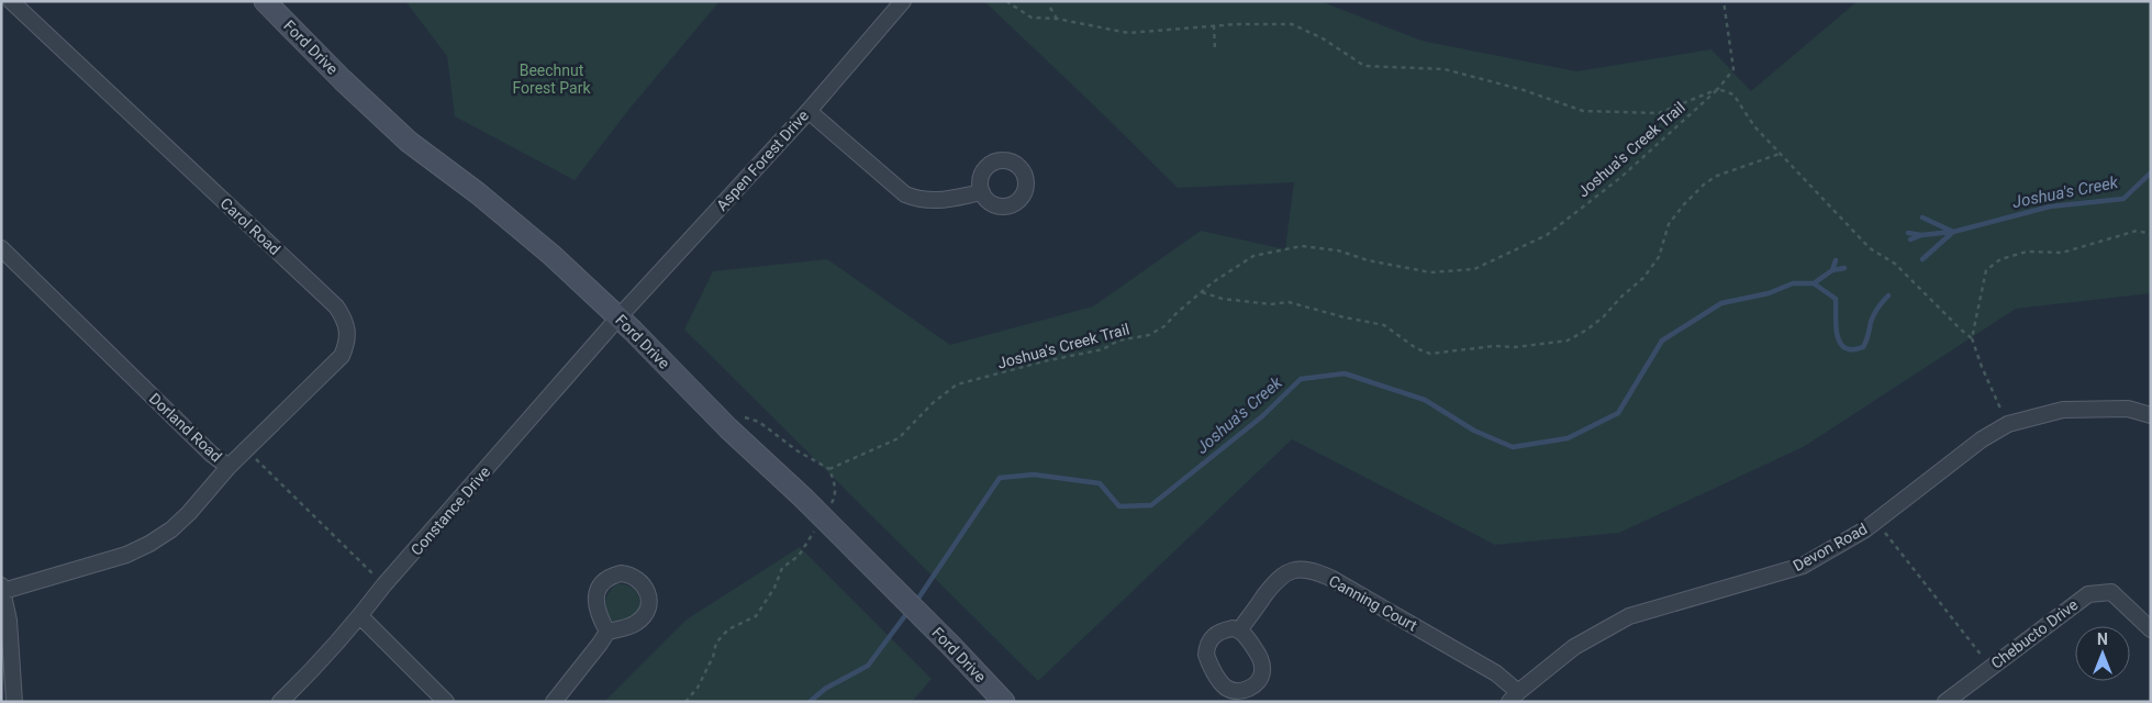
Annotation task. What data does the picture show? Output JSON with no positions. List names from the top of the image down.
{
  "streets": {
    "main road": ["Ford Drive"],
    "street": [
      "Aspen Forest Drive",
      "Carol Road",
      "Dorland Road",
      "Constance Drive",
      "Devon Road",
      "Canning Court",
      "Chebucto Drive"
    ],
    "path": ["Joshua's Creek Trail"]
  },
  "crossings": [
    ["Ford Drive", "Aspen Forest Drive"],
    ["Ford Drive", "Constance Drive"],
    ["Aspen Forest Drive", "Constance Drive"],
    ["Carol Road", "Dorland Road"],
    ["Devon Road", "Canning Court"]
  ],
  "water": ["Joshua's Creek"],
  "parks": ["Beechnut Forest Park"],
  "north": "top"
}
